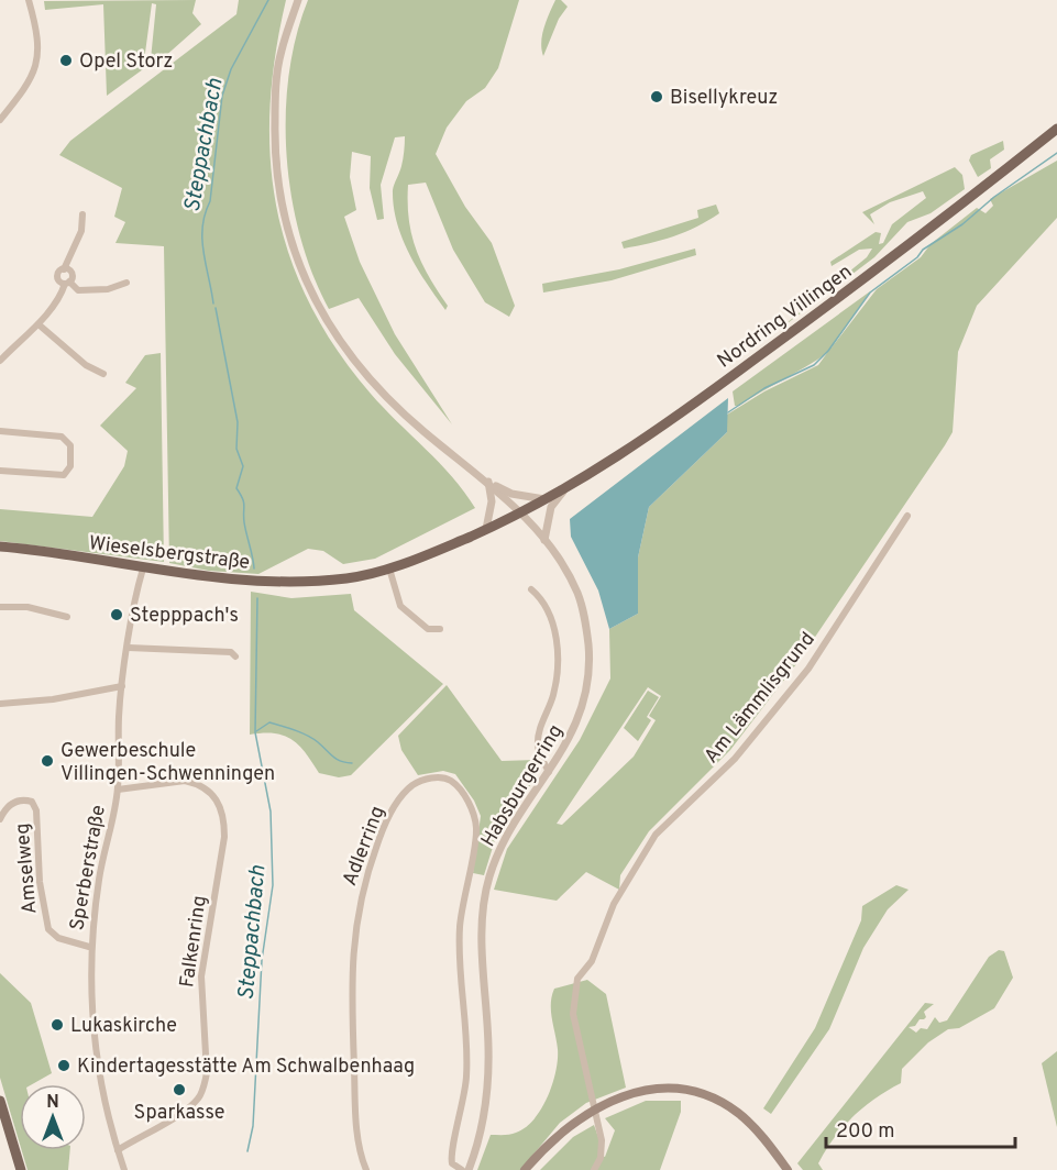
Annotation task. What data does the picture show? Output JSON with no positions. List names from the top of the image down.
{
  "streets": {
    "main road": ["Nordring Villingen", "Wieselsbergstraße"],
    "street": [
      "Am Lämmlisgrund",
      "Habsburgerring",
      "Adlerring",
      "Sperberstraße",
      "Amselweg",
      "Falkenring"
    ]
  },
  "crossings": [
    ["Nordring Villingen", "Wieselsbergstraße"],
    ["Nordring Villingen", "Habsburgerring"],
    ["Wieselsbergstraße", "Habsburgerring"],
    ["Wieselsbergstraße", "Sperberstraße"],
    ["Sperberstraße", "Amselweg"],
    ["Sperberstraße", "Falkenring"]
  ],
  "water": ["Steppachbach"],
  "places": [
    "Opel Storz",
    "Bisellykreuz",
    "Stepppach's",
    "Gewerbeschule Villingen-Schwenningen",
    "Lukaskirche",
    "Kindertagesstätte Am Schwalbenhaag",
    "Sparkasse"
  ],
  "scale_bar": "200 m",
  "north": "top"
}
